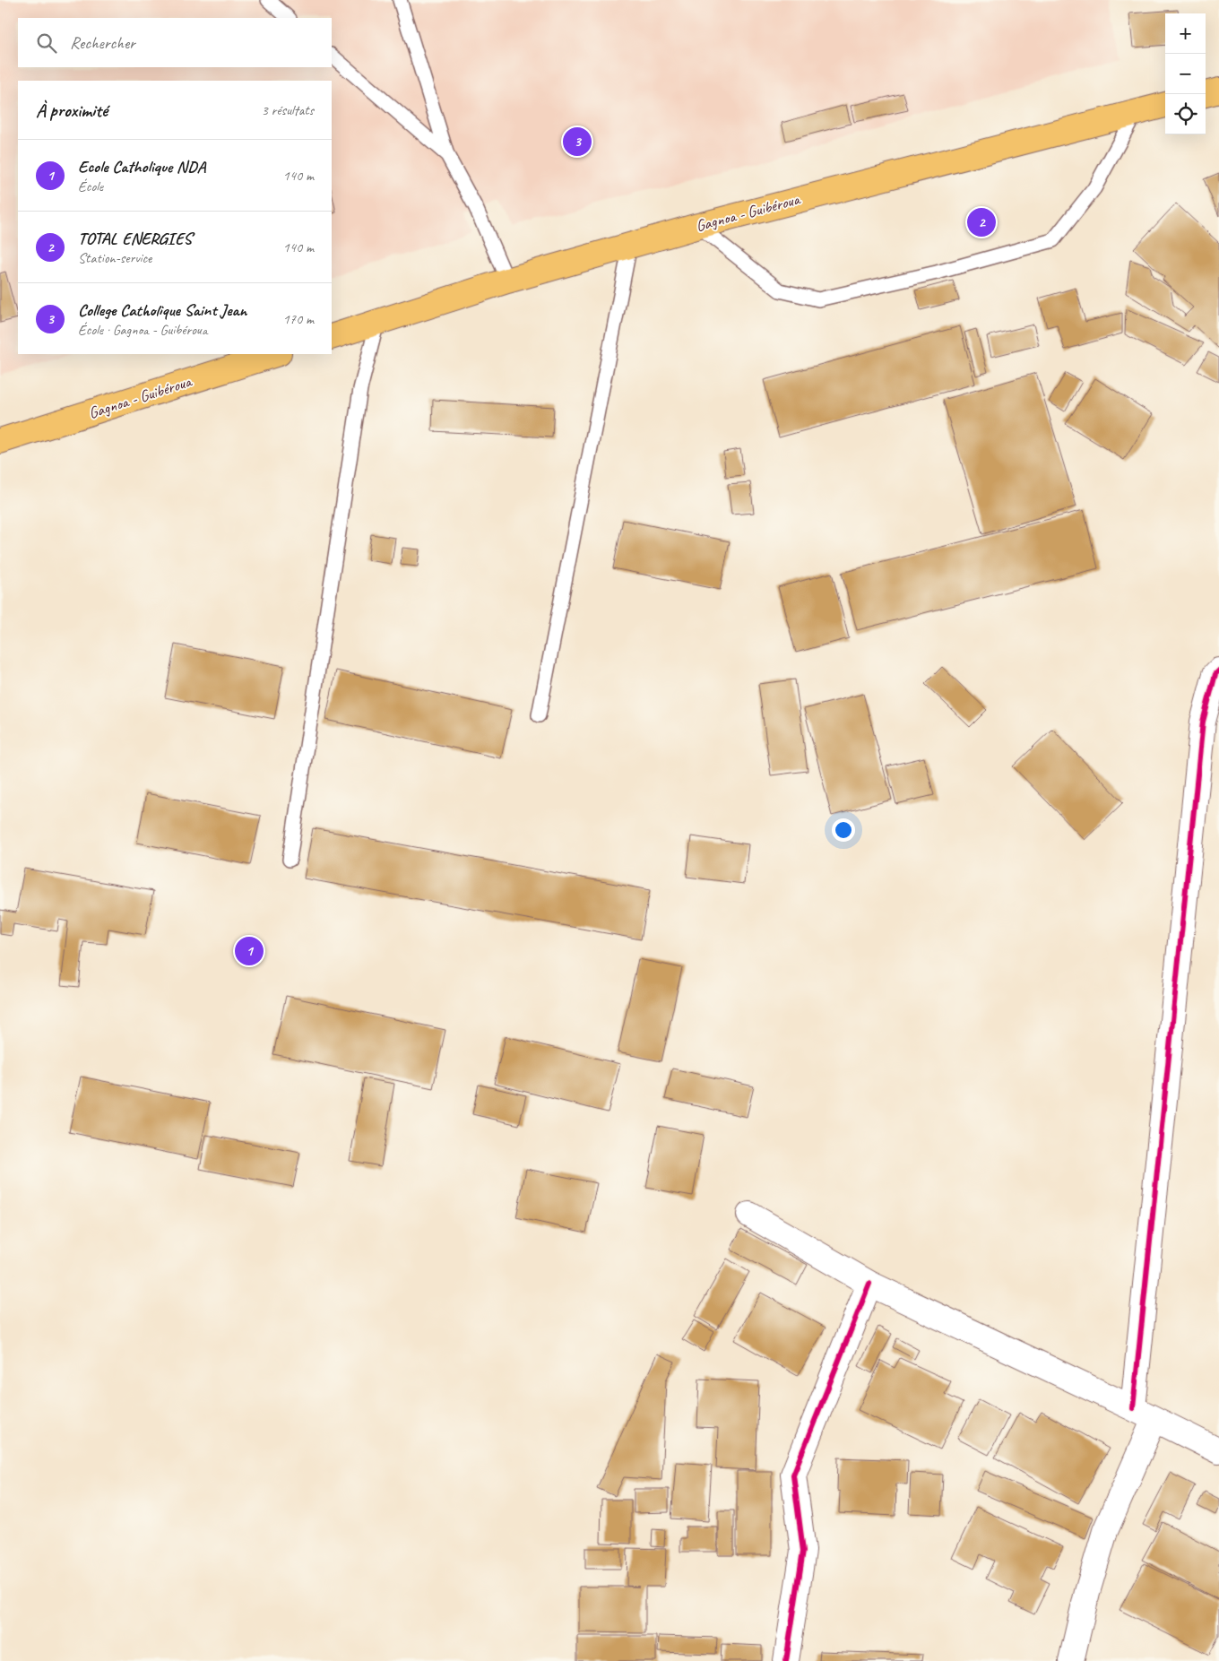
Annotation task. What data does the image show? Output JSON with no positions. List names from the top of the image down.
{
  "streets": {
    "main road": ["Gagnoa - Guibéroua"]
  },
  "page": {
    "map_buttons": ["+", "−"],
    "search": "Rechercher",
    "heading": ["À proximité", "3 résultats"],
    "pins": ["3", "2", "1"],
    "list": [
      {
        "mark": "1",
        "name": "Ecole Catholique NDA",
        "note": "École",
        "value": "140 m"
      },
      {
        "mark": "2",
        "name": "TOTAL ENERGIES",
        "note": "Station-service",
        "value": "140 m"
      },
      {
        "mark": "3",
        "name": "College Catholique Saint Jean",
        "note": "École · Gagnoa - Guibéroua",
        "value": "170 m"
      }
    ]
  }
}
